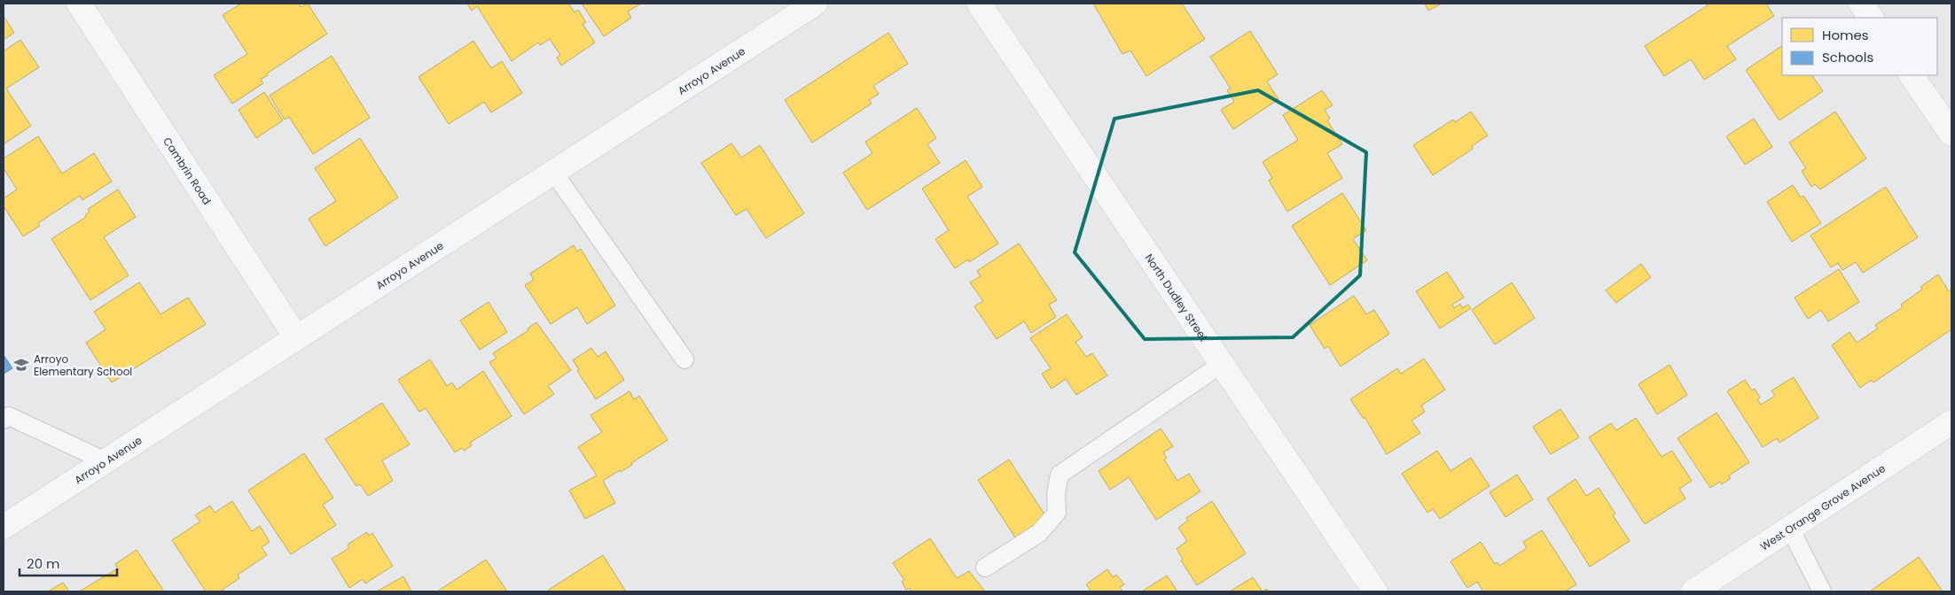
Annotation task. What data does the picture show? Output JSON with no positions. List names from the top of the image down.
{
  "streets": {
    "street": [
      "Arroyo Avenue",
      "Cambrin Road",
      "North Dudley Street",
      "West Orange Grove Avenue"
    ]
  },
  "crossings": [
    ["Arroyo Avenue", "Cambrin Road"]
  ],
  "places": {
    "school or university": ["Arroyo Elementary School"]
  },
  "legend": ["Homes", "Schools"],
  "scale_bar": "20 m"
}
